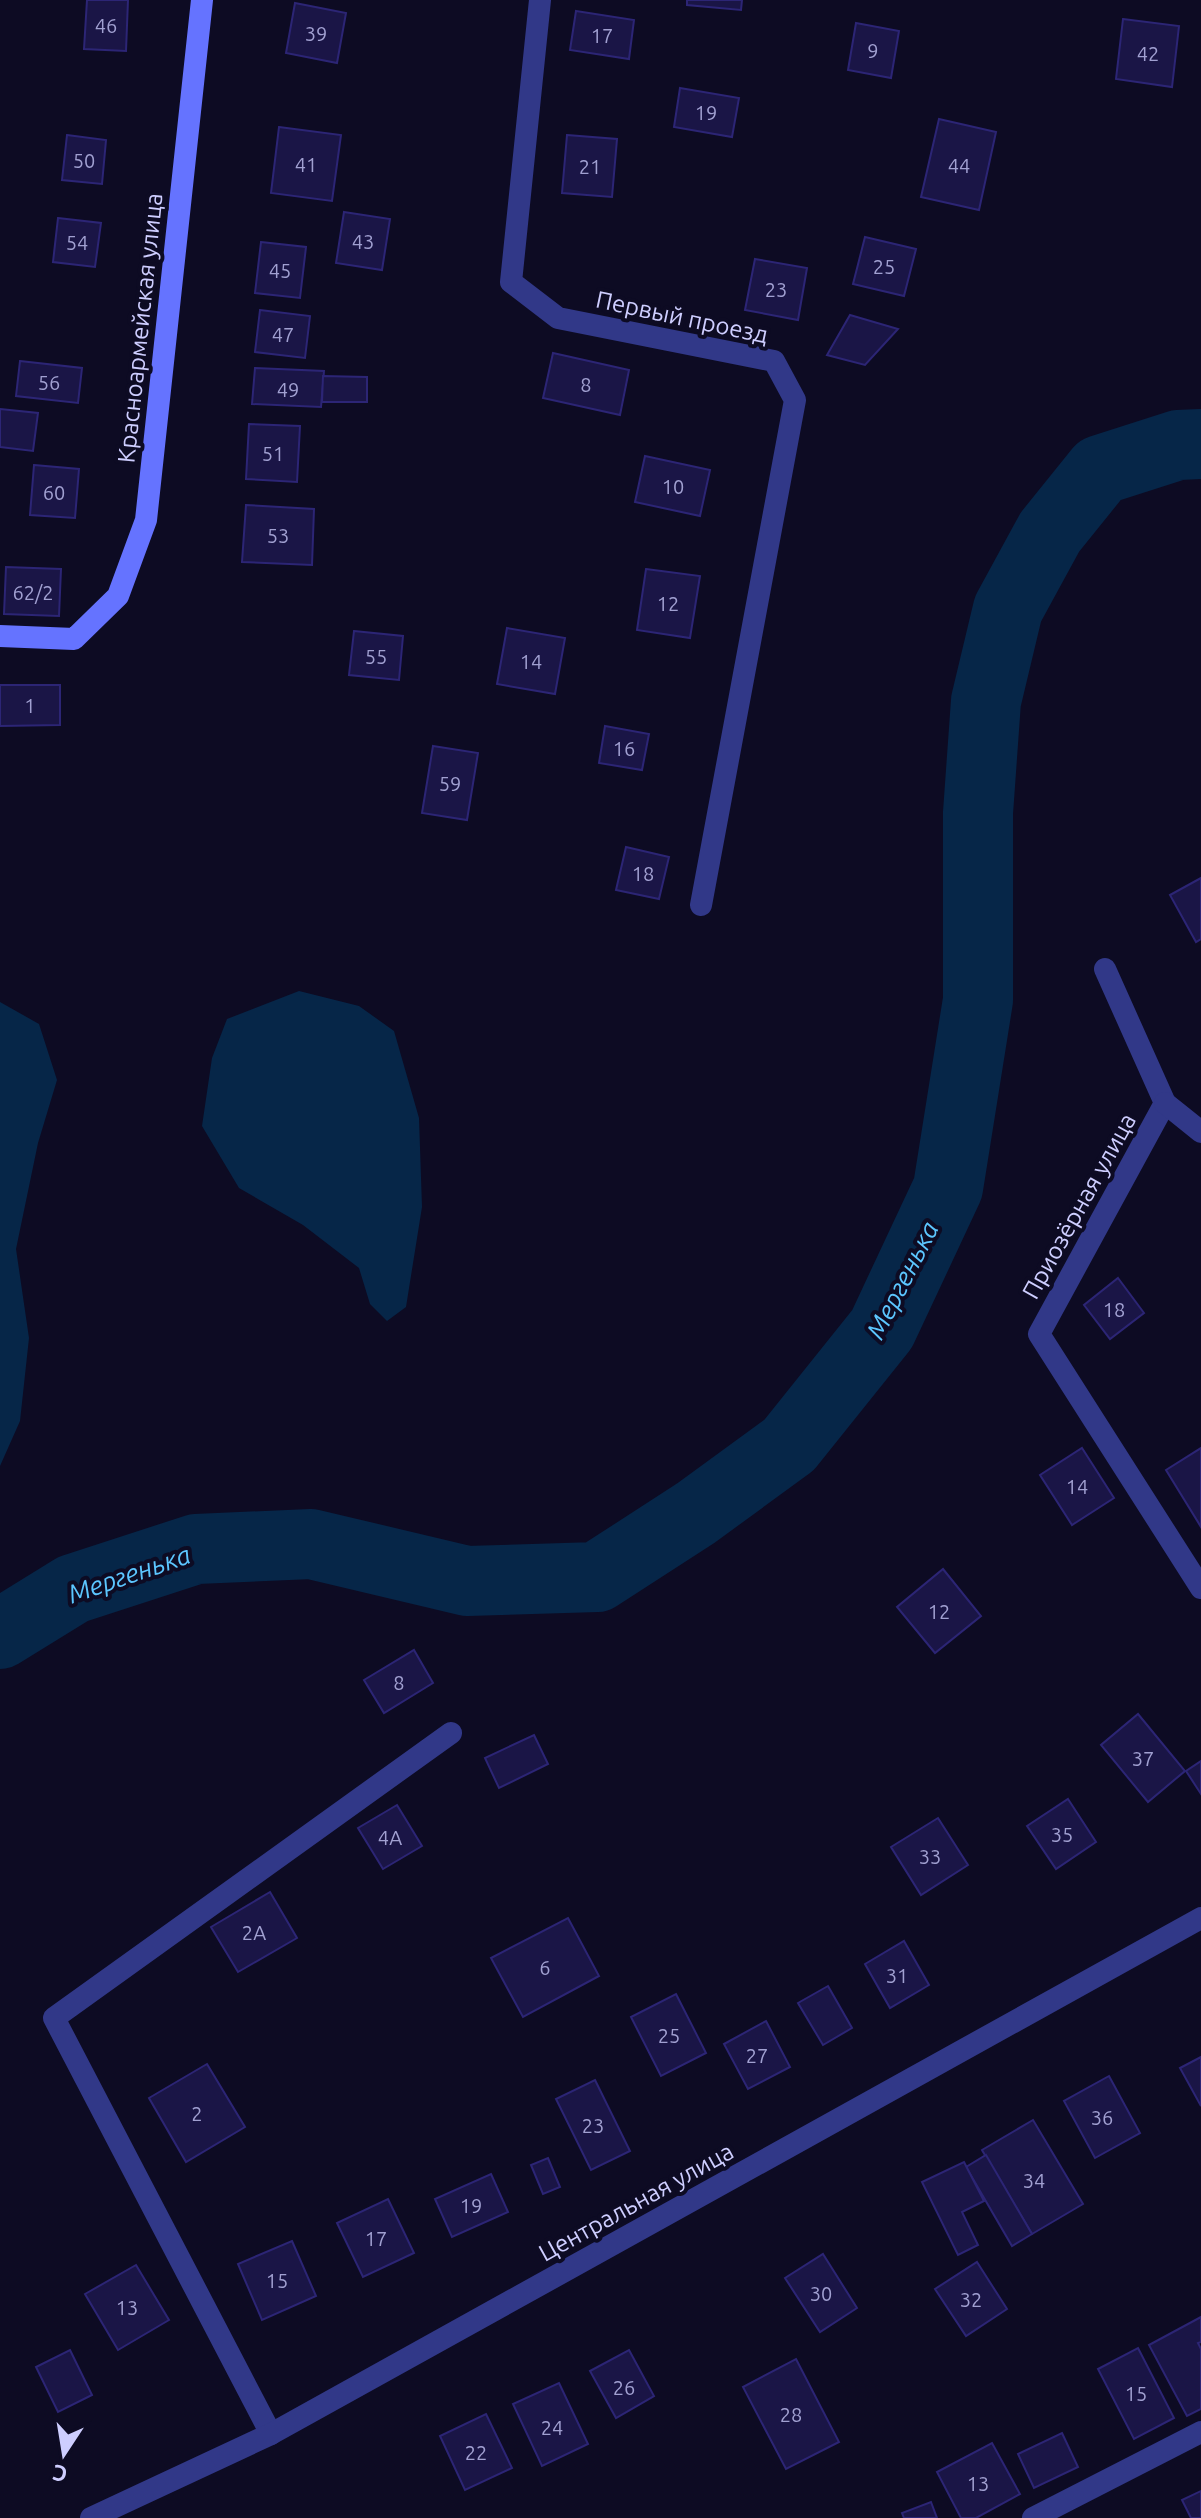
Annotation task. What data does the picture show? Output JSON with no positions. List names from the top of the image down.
{
  "streets": {
    "main road": ["Красноармейская улица"],
    "street": ["Первый проезд", "Приозёрная улица", "Центральная улица"]
  },
  "water": ["Мергенька"],
  "house_numbers": [
    "46",
    "39",
    "17",
    "9",
    "42",
    "19",
    "50",
    "41",
    "44",
    "21",
    "43",
    "54",
    "25",
    "45",
    "23",
    "47",
    "56",
    "8",
    "49",
    "51",
    "10",
    "60",
    "53",
    "62/2",
    "12",
    "55",
    "14",
    "1",
    "16",
    "59",
    "18",
    "18",
    "14",
    "12",
    "8",
    "37",
    "35",
    "4А",
    "33",
    "2А",
    "6",
    "31",
    "25",
    "27",
    "2",
    "36",
    "23",
    "34",
    "19",
    "17",
    "15",
    "30",
    "32",
    "13",
    "26",
    "15",
    "28",
    "24",
    "22",
    "13"
  ],
  "north": "bottom"
}
